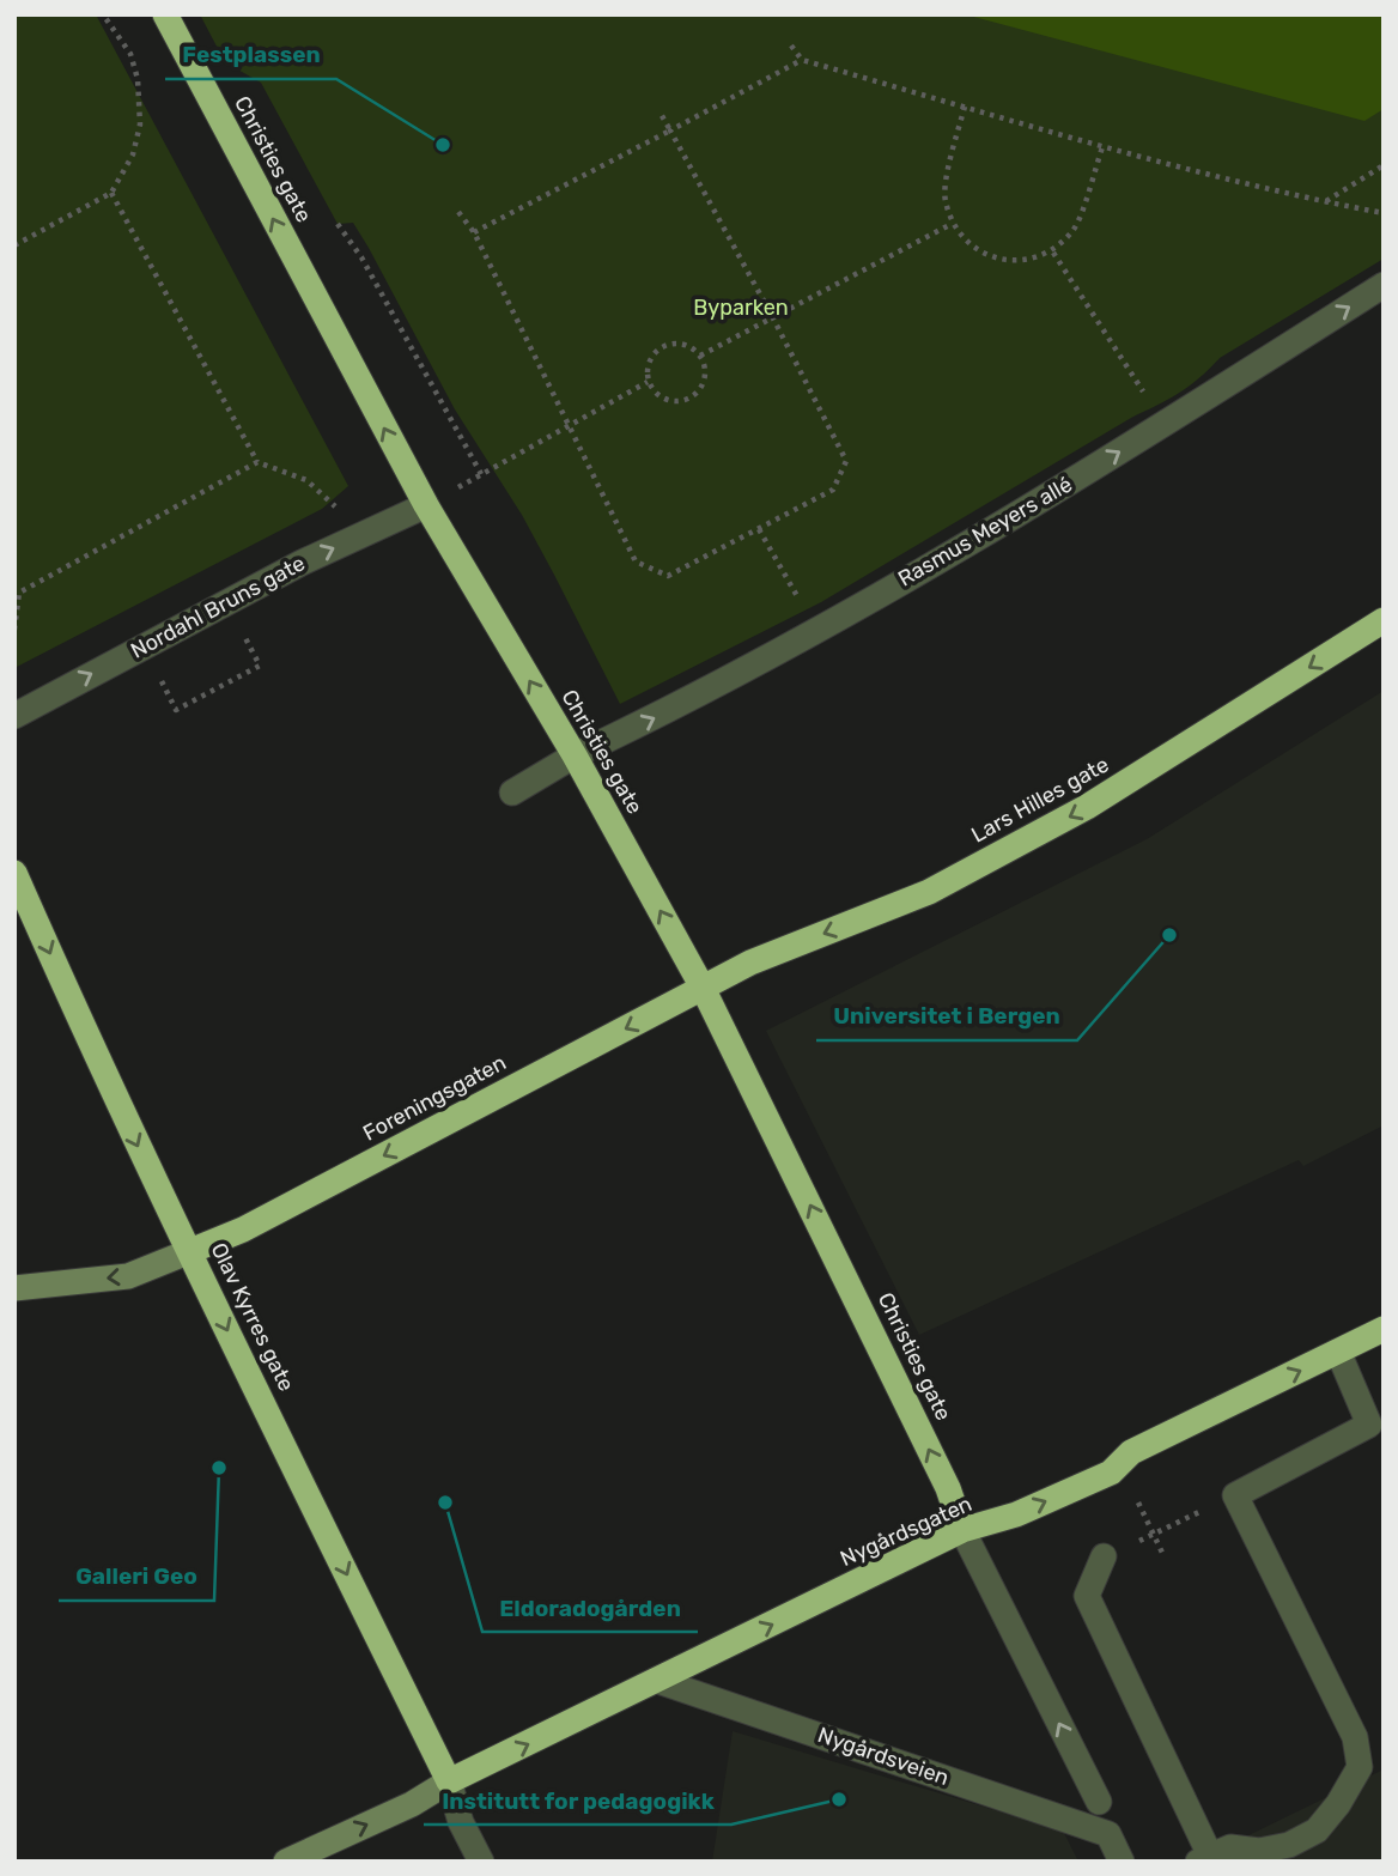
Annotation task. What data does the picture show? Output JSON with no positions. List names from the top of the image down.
{
  "streets": {
    "highway": [
      "Christies gate",
      "Lars Hilles gate",
      "Foreningsgaten",
      "Olav Kyrres gate",
      "Nygårdsgaten"
    ],
    "street": ["Rasmus Meyers allé", "Nordahl Bruns gate", "Nygårdsveien"]
  },
  "crossings": [
    ["Christies gate", "Rasmus Meyers allé"],
    ["Christies gate", "Nordahl Bruns gate"],
    ["Christies gate", "Lars Hilles gate"],
    ["Christies gate", "Foreningsgaten"],
    ["Christies gate", "Nygårdsgaten"],
    ["Lars Hilles gate", "Foreningsgaten"],
    ["Foreningsgaten", "Olav Kyrres gate"],
    ["Olav Kyrres gate", "Nygårdsgaten"],
    ["Nygårdsgaten", "Nygårdsveien"]
  ],
  "one_way": [
    "Christies gate",
    "Rasmus Meyers allé",
    "Nordahl Bruns gate",
    "Lars Hilles gate",
    "Foreningsgaten",
    "Olav Kyrres gate",
    "Nygårdsgaten"
  ],
  "parks": ["Byparken"],
  "places": [
    "Festplassen",
    "Universitet i Bergen",
    "Galleri Geo",
    "Eldoradogården",
    "Institutt for pedagogikk"
  ]
}
